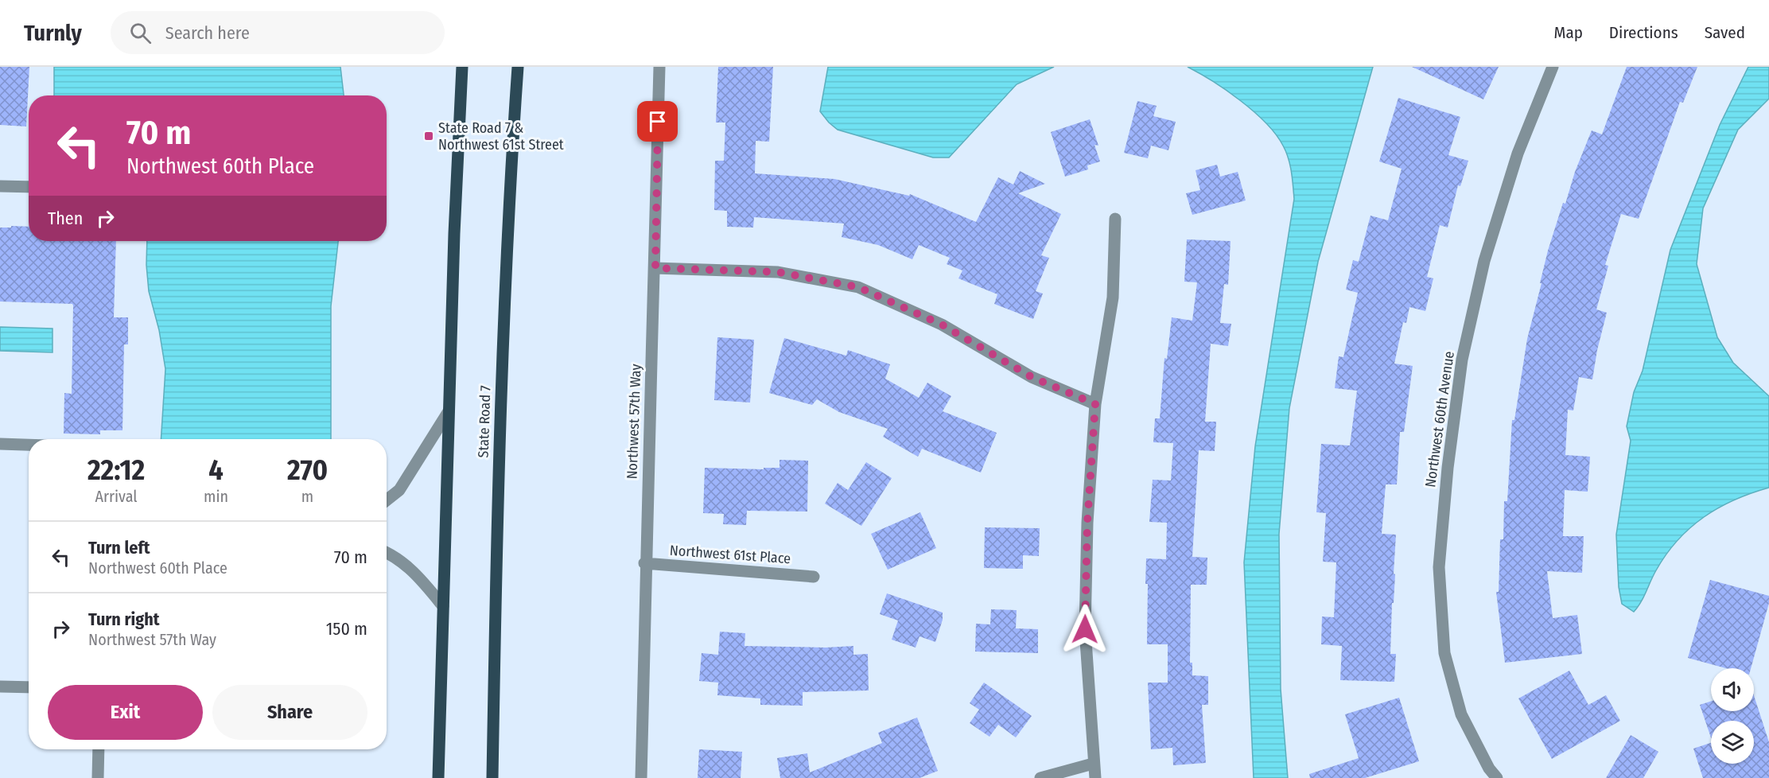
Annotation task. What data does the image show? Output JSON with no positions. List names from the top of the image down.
{
  "streets": {
    "main road": ["State Road 7"],
    "street": ["Northwest 60th Avenue", "Northwest 57th Way", "Northwest 61st Place"]
  },
  "crossings": [
    ["Northwest 57th Way", "Northwest 61st Place"]
  ],
  "places": {
    "transit": ["State Road 7 & Northwest 61st Street"]
  },
  "page": {
    "header": "Turnly",
    "search": "Search here",
    "nav": ["Map", "Directions", "Saved"],
    "turn": ["70 m", "Northwest 60th Place"],
    "then": "Then",
    "eta": [
      "22:12",
      "Arrival",
      "4",
      "min",
      "270",
      "m"
    ],
    "list": [
      {
        "name": "Turn left",
        "note": "Northwest 60th Place",
        "value": "70 m"
      },
      {
        "name": "Turn right",
        "note": "Northwest 57th Way",
        "value": "150 m"
      }
    ],
    "buttons": ["Exit", "Share"]
  }
}
